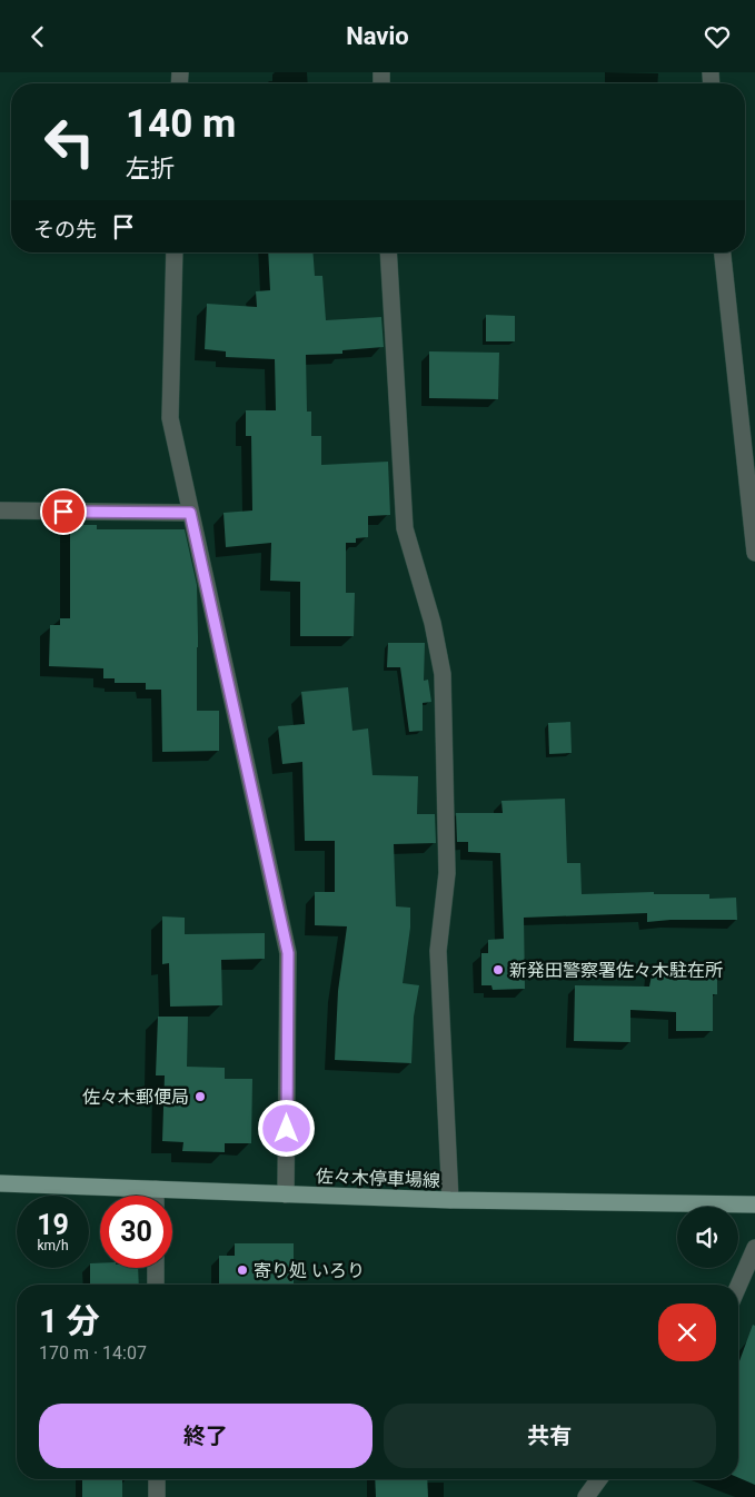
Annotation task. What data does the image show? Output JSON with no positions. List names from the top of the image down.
{
  "streets": {
    "main road": ["佐々木停車場線"]
  },
  "places": ["新発田警察署佐々木駐在所", "佐々木郵便局", "寄り処 いろり"],
  "page": {
    "header": "Navio",
    "turn": ["140 m", "左折"],
    "then": "その先",
    "speed": "19 km/h",
    "limit": "30",
    "heading": ["1 分", "170 m · 14:07"],
    "buttons": ["終了", "共有"]
  }
}
